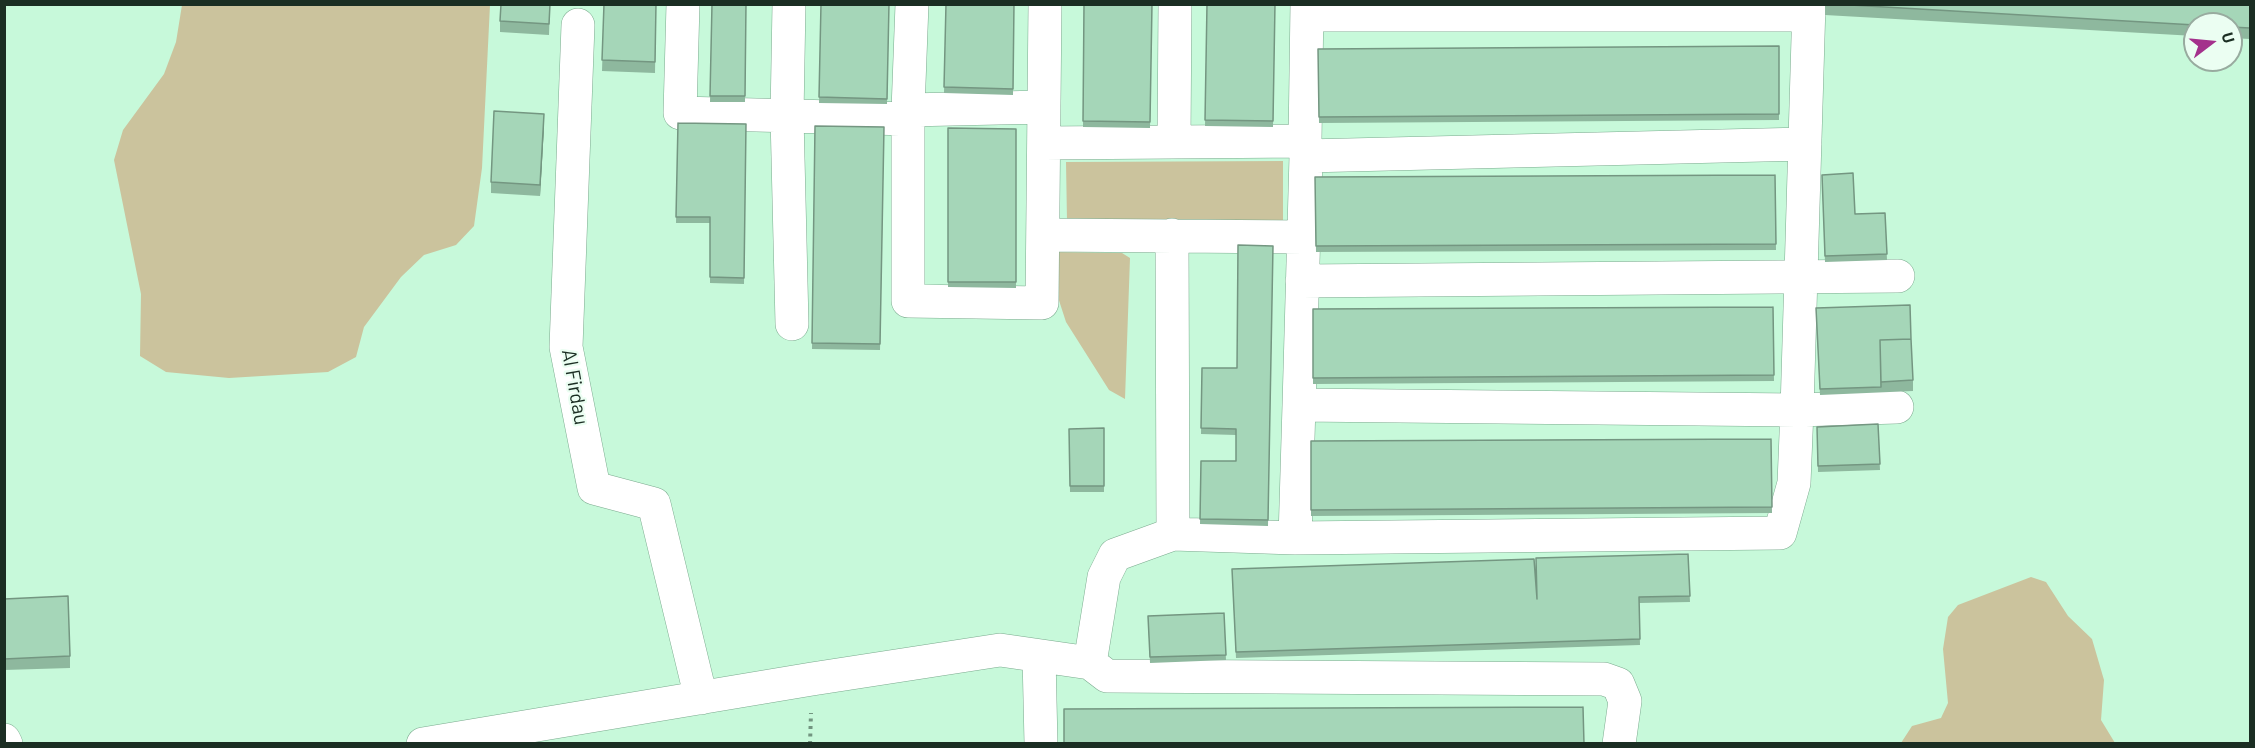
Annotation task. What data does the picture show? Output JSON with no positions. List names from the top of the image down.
{
  "streets": {
    "street": ["Al Firdau"]
  },
  "north": "right"
}
